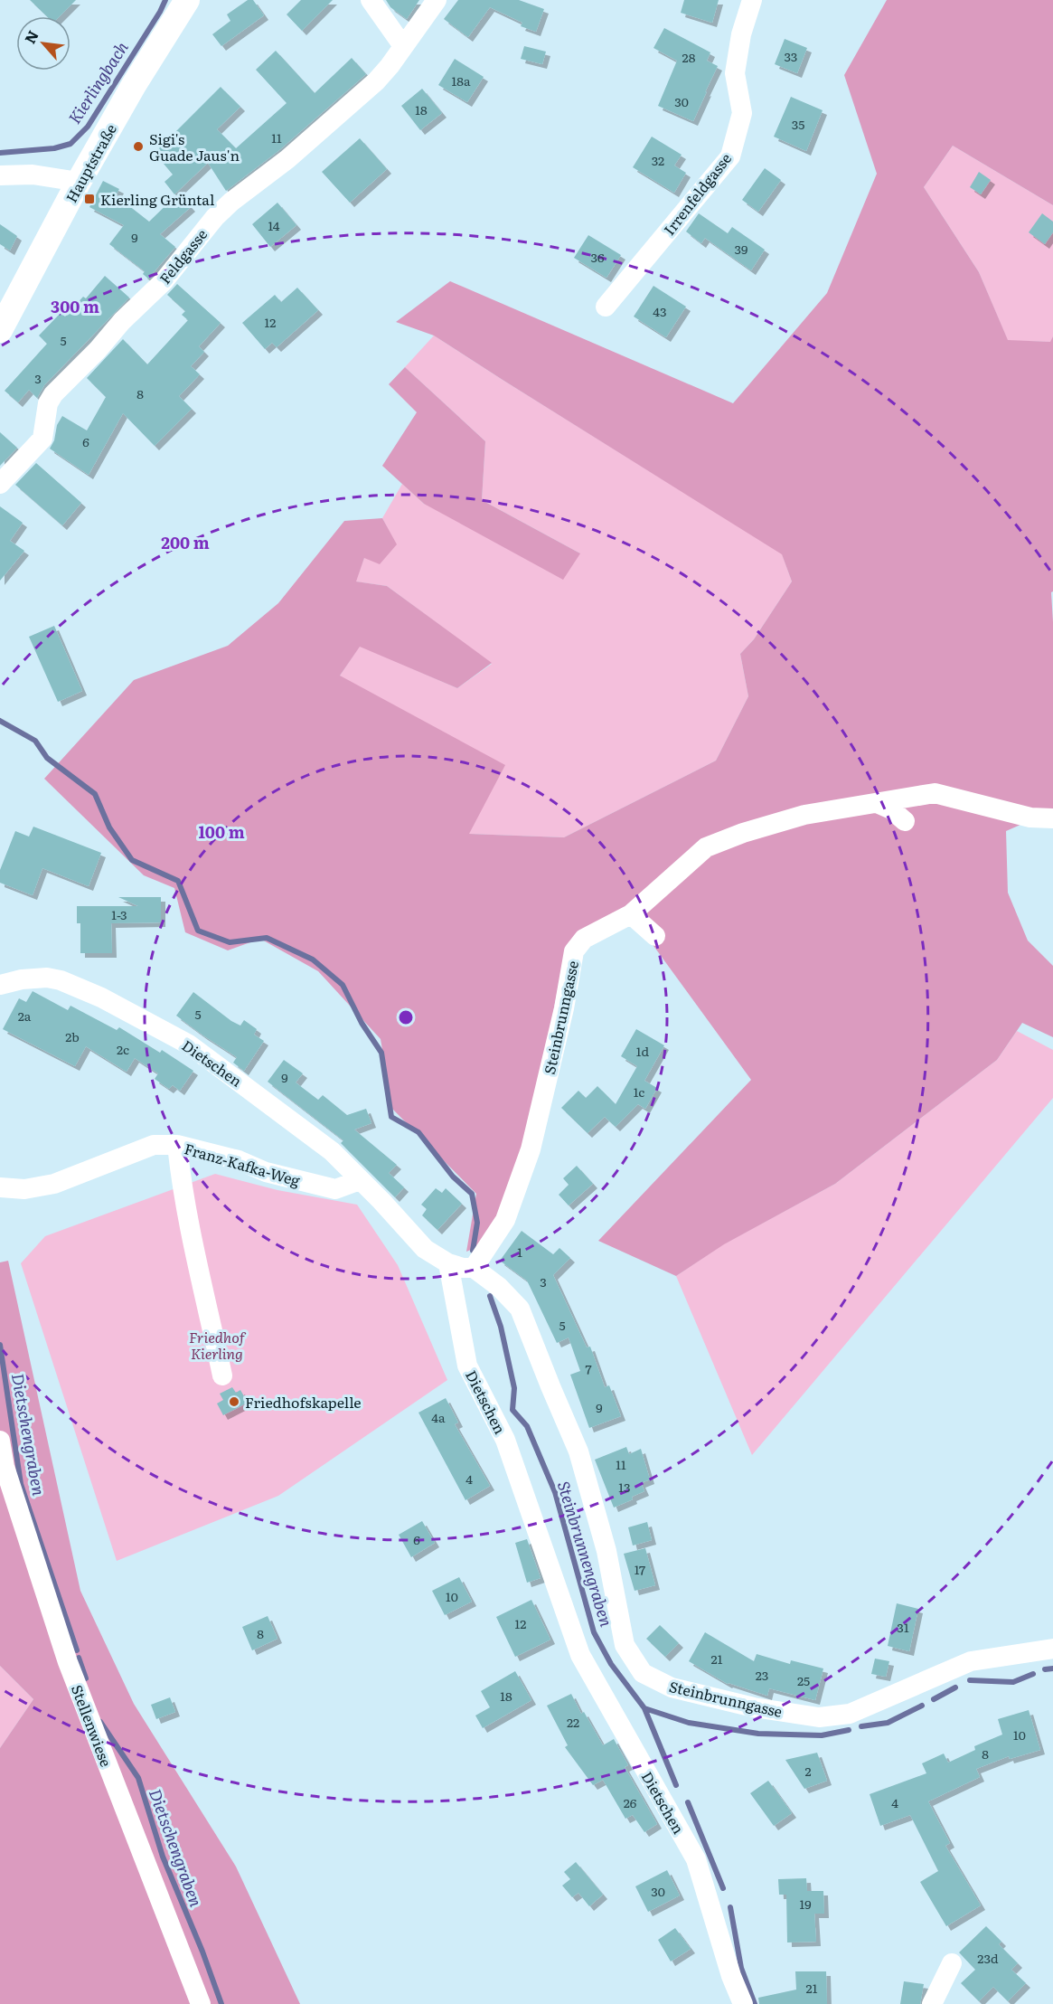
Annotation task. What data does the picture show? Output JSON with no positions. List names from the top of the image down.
{
  "streets": {
    "main road": ["Hauptstraße"],
    "street": [
      "Irrenfeldgasse",
      "Feldgasse",
      "Steinbrunngasse",
      "Dietschen",
      "Franz-Kafka-Weg",
      "Stellenwiese"
    ]
  },
  "crossings": [
    ["Steinbrunngasse", "Dietschen"],
    ["Dietschen", "Franz-Kafka-Weg"]
  ],
  "water": ["Kierlingbach", "Dietschengraben", "Steinbrunnengraben"],
  "parks": ["Friedhof Kierling"],
  "places": {
    "other": ["Sigi's Guade Jaus'n", "Friedhofskapelle"],
    "transit": ["Kierling Grüntal"]
  },
  "house_numbers": [
    "33",
    "28",
    "18a",
    "30",
    "18",
    "35",
    "11",
    "32",
    "14",
    "9",
    "39",
    "36",
    "43",
    "12",
    "5",
    "3",
    "8",
    "6",
    "1-3",
    "5",
    "2a",
    "2b",
    "2c",
    "1d",
    "9",
    "1c",
    "1",
    "3",
    "5",
    "7",
    "9",
    "4a",
    "11",
    "4",
    "13",
    "6",
    "17",
    "10",
    "12",
    "31",
    "8",
    "21",
    "23",
    "25",
    "18",
    "22",
    "10",
    "8",
    "2",
    "26",
    "4",
    "30",
    "19",
    "23d",
    "21"
  ],
  "north": "top left",
  "rings": ["300 m", "200 m", "100 m"]
}
